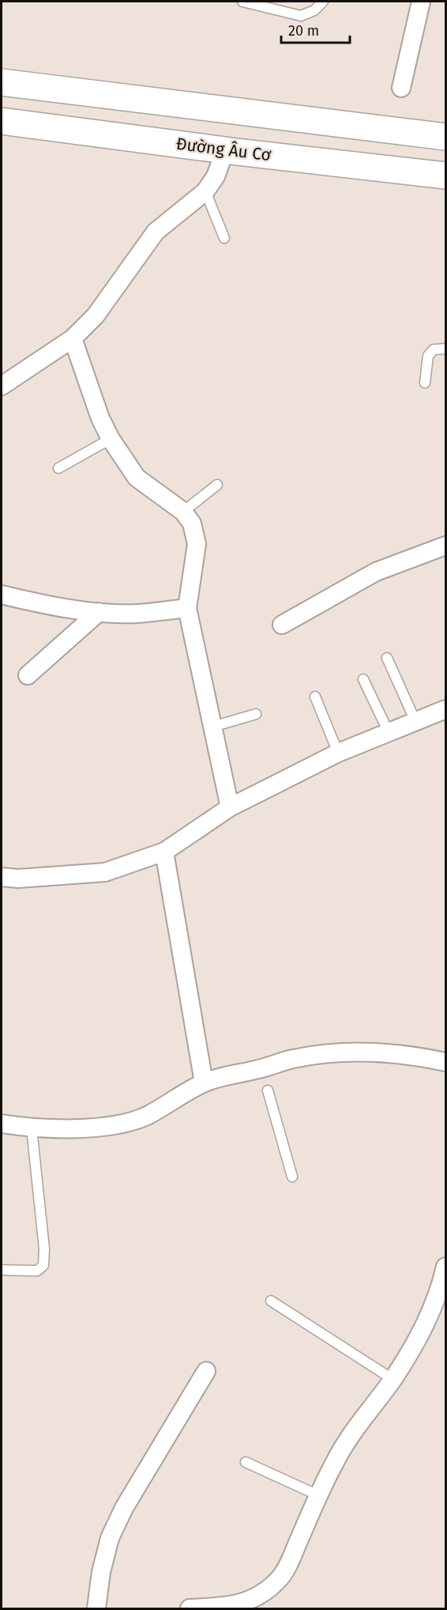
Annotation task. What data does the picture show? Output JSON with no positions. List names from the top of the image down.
{
  "streets": {
    "main road": ["Đường Âu Cơ"]
  },
  "scale_bar": "20 m"
}
